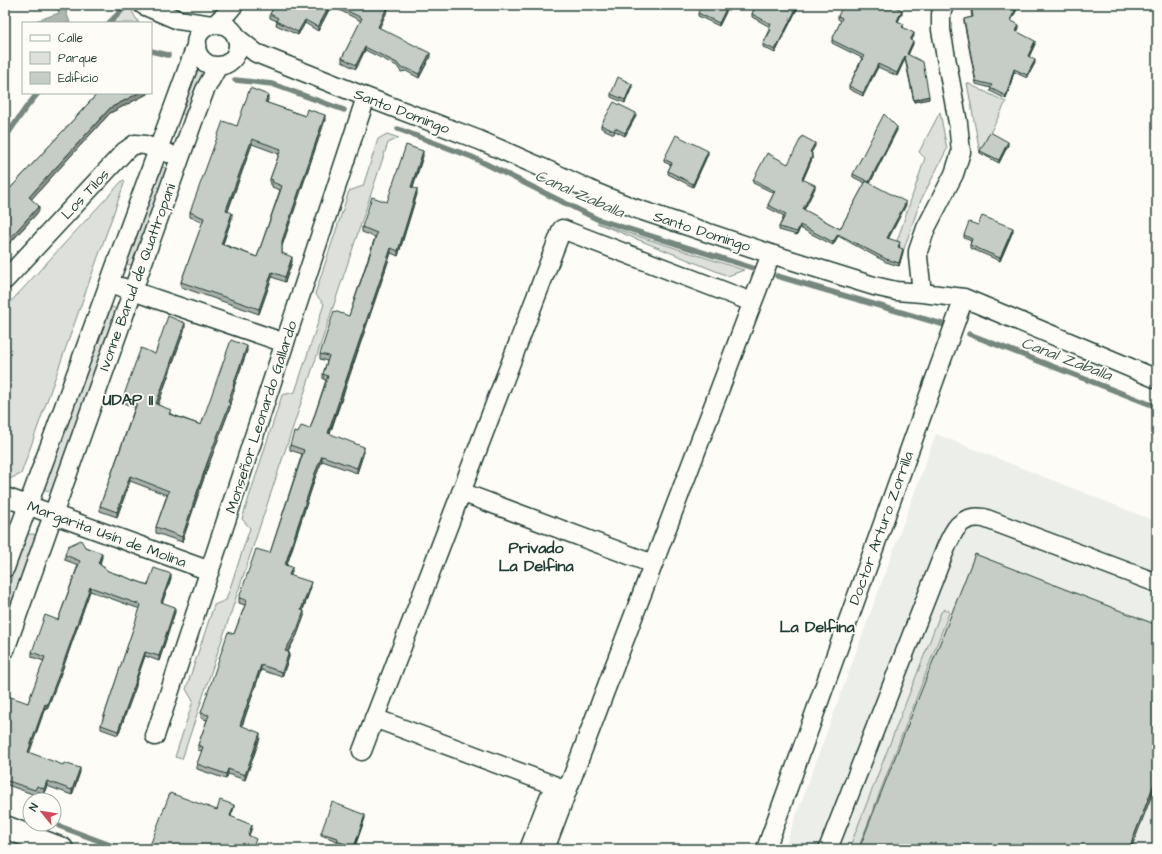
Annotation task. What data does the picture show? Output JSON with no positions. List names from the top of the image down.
{
  "streets": {
    "street": [
      "Santo Domingo",
      "Los Tilos",
      "Ivonne Barud de Quattropani",
      "Monseñor Leonardo Gallardo",
      "Doctor Arturo Zorrilla",
      "Margarita Usín de Molina"
    ]
  },
  "crossings": [
    ["Santo Domingo", "Ivonne Barud de Quattropani"],
    ["Santo Domingo", "Monseñor Leonardo Gallardo"],
    ["Santo Domingo", "Doctor Arturo Zorrilla"],
    ["Los Tilos", "Ivonne Barud de Quattropani"],
    ["Ivonne Barud de Quattropani", "Margarita Usín de Molina"],
    ["Monseñor Leonardo Gallardo", "Margarita Usín de Molina"]
  ],
  "districts": ["UDAP II", "Privado La Delfina", "La Delfina"],
  "water": ["Canal Zaballa"],
  "legend": ["Calle", "Parque", "Edificio"],
  "north": "top left"
}
